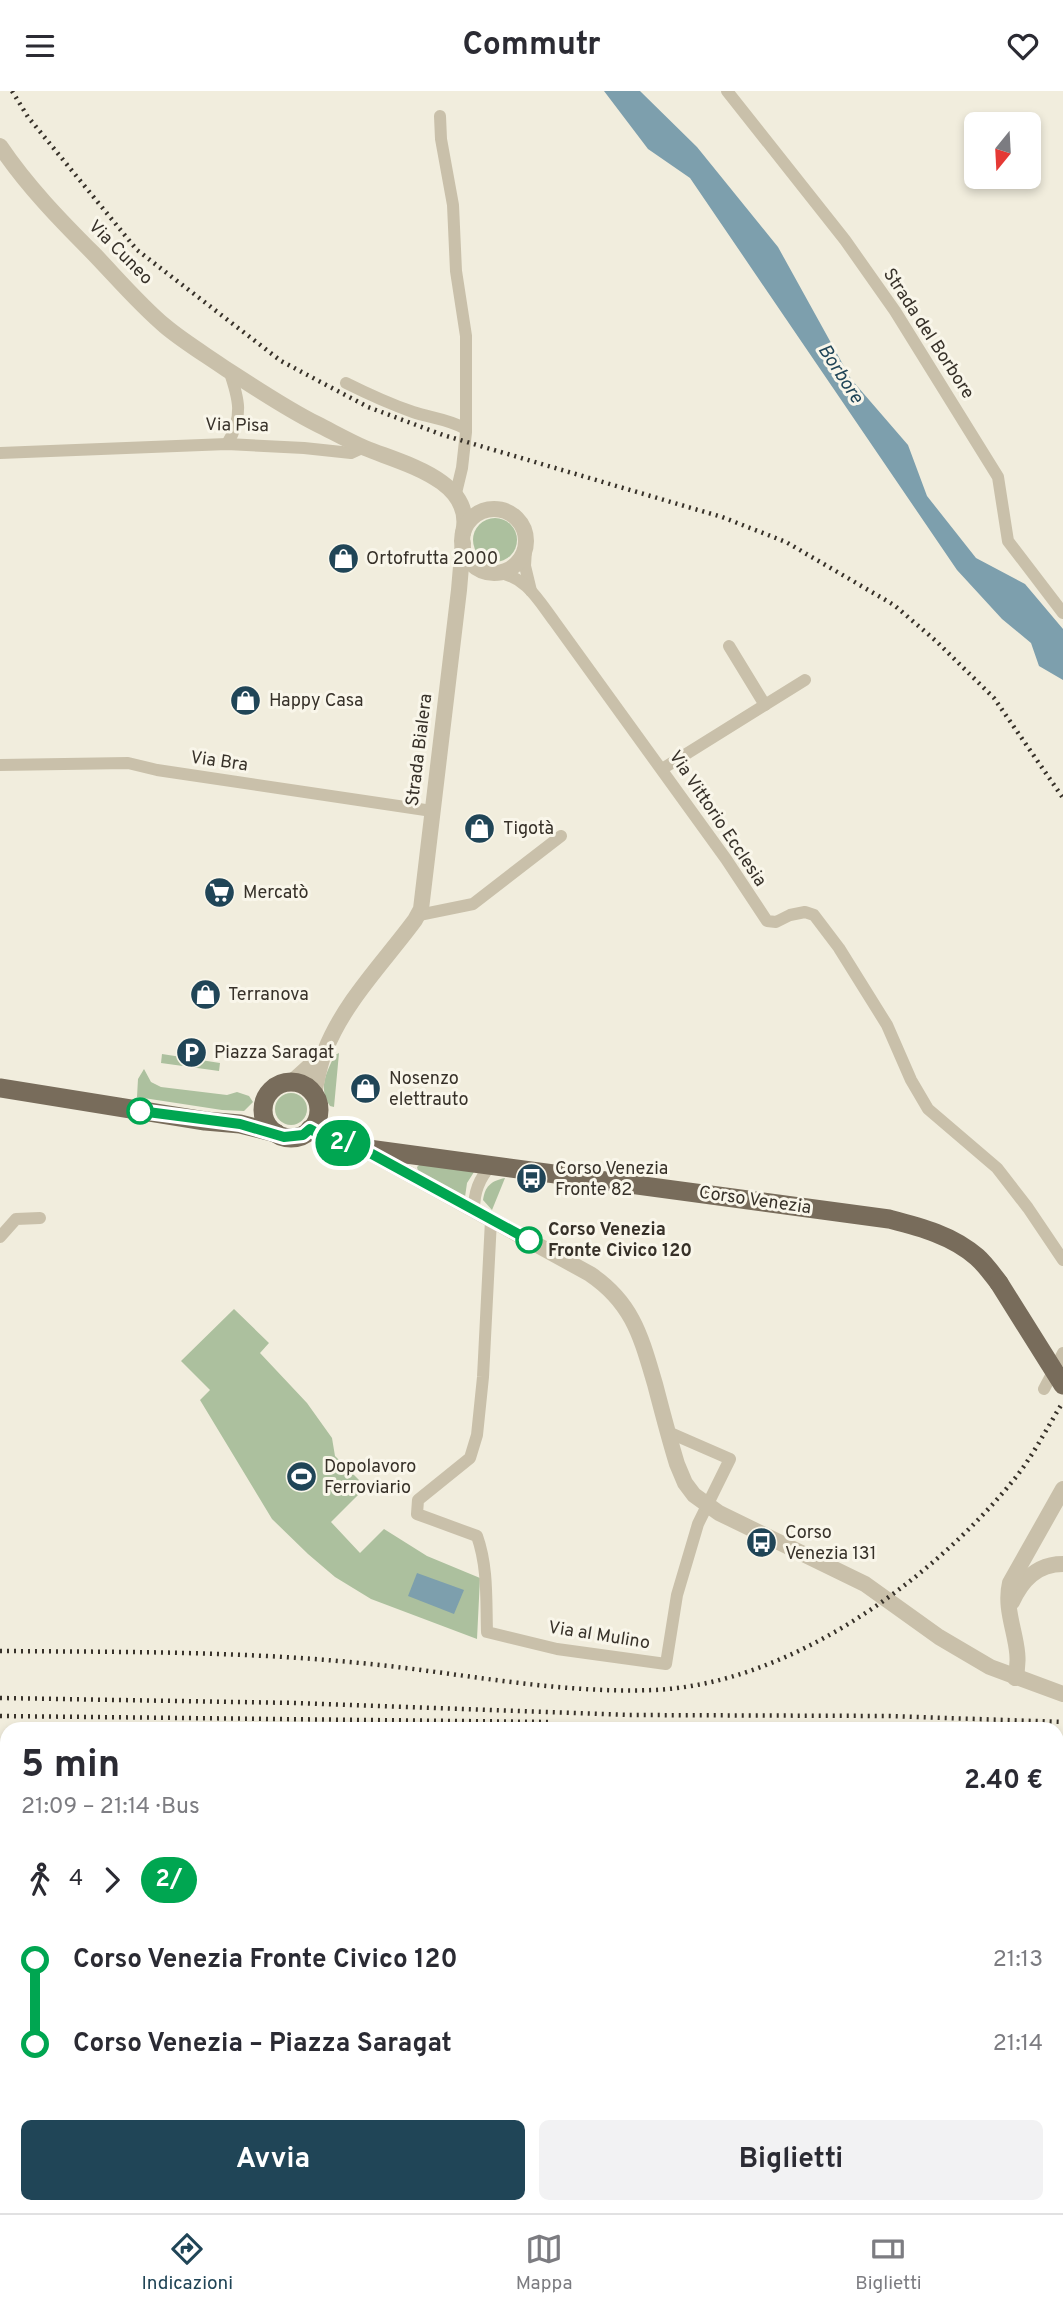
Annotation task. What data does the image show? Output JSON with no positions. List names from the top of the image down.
{
  "streets": {
    "main road": ["Corso Venezia"],
    "street": [
      "Via Cuneo",
      "Strada del Borbore",
      "Via Pisa",
      "Strada Bialera",
      "Via Bra",
      "Via Vittorio Ecclesia",
      "Via al Mulino"
    ]
  },
  "crossings": [
    ["Via Cuneo", "Via Pisa"],
    ["Via Pisa", "Strada Bialera"],
    ["Via Pisa", "Via Vittorio Ecclesia"],
    ["Strada Bialera", "Via Bra"],
    ["Strada Bialera", "Via Vittorio Ecclesia"],
    ["Strada Bialera", "Corso Venezia"],
    ["Corso Venezia", "Via al Mulino"]
  ],
  "water": ["Borbore"],
  "places": {
    "shop": [
      "Ortofrutta 2000",
      "Happy Casa",
      "Tigotà",
      "Terranova",
      "Nosenzo elettrauto"
    ],
    "supermarket": ["Mercatò"],
    "parking": ["Piazza Saragat"],
    "bus stop": ["Corso Venezia Fronte 82", "Corso Venezia 131"],
    "other": ["Corso Venezia Fronte Civico 120"],
    "sports": ["Dopolavoro Ferroviario"]
  },
  "lines": ["bus line 2/"],
  "north": "bottom",
  "page": {
    "header": "Commutr",
    "on_map": "2/",
    "heading": ["5 min", "21:09 – 21:14 · Bus", "2.40 €"],
    "legs": ["4", "2/"],
    "list": [
      {
        "name": "Corso Venezia Fronte Civico 120",
        "value": "21:13"
      },
      {
        "name": "Corso Venezia – Piazza Saragat",
        "value": "21:14"
      }
    ],
    "buttons": ["Avvia", "Biglietti"],
    "tabs": ["Indicazioni", "Mappa", "Biglietti"]
  }
}
